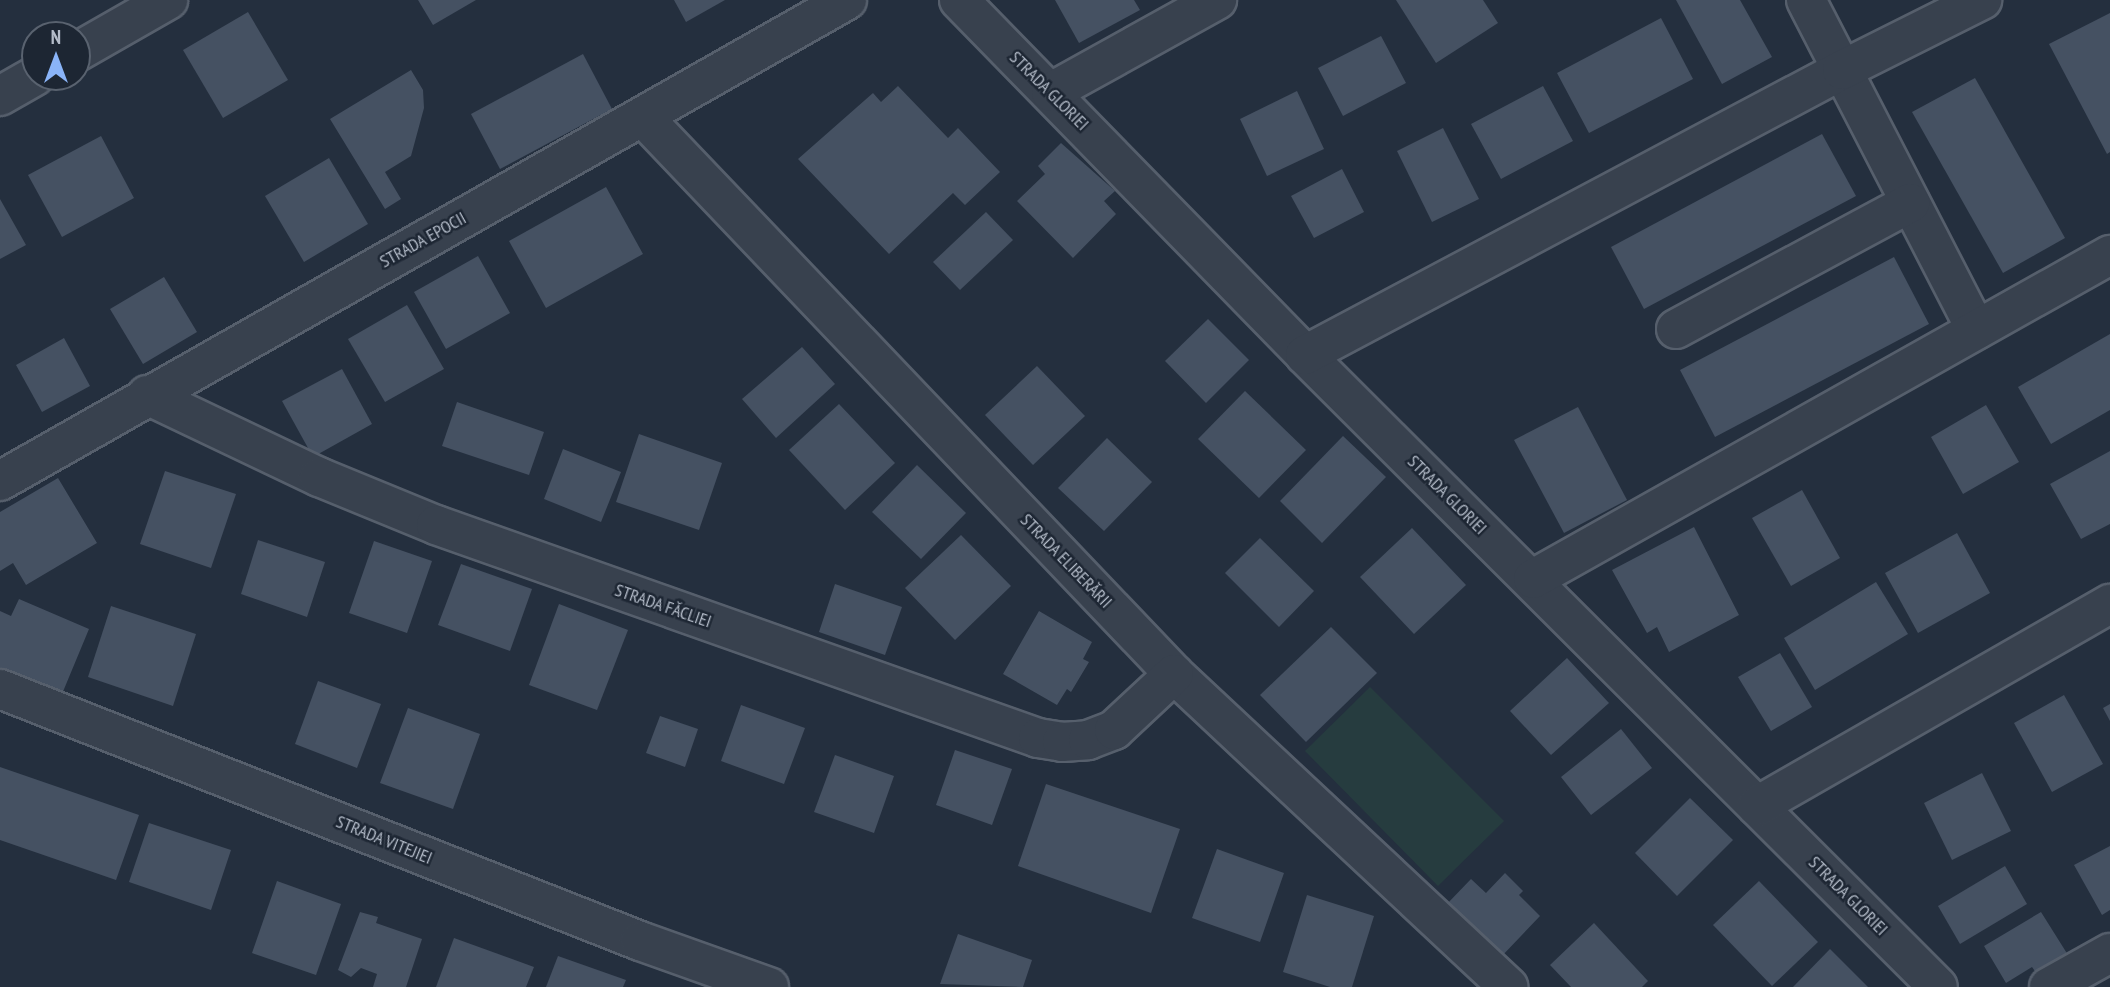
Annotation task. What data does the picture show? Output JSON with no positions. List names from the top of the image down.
{
  "streets": {
    "street": [
      "STRADA GLORIEI",
      "STRADA EPOCII",
      "STRADA ELIBERĂRII",
      "STRADA FĂCLIEI",
      "STRADA VITEJIEI"
    ]
  },
  "crossings": [
    ["STRADA EPOCII", "STRADA ELIBERĂRII"],
    ["STRADA EPOCII", "STRADA FĂCLIEI"],
    ["STRADA ELIBERĂRII", "STRADA FĂCLIEI"]
  ],
  "north": "top"
}
